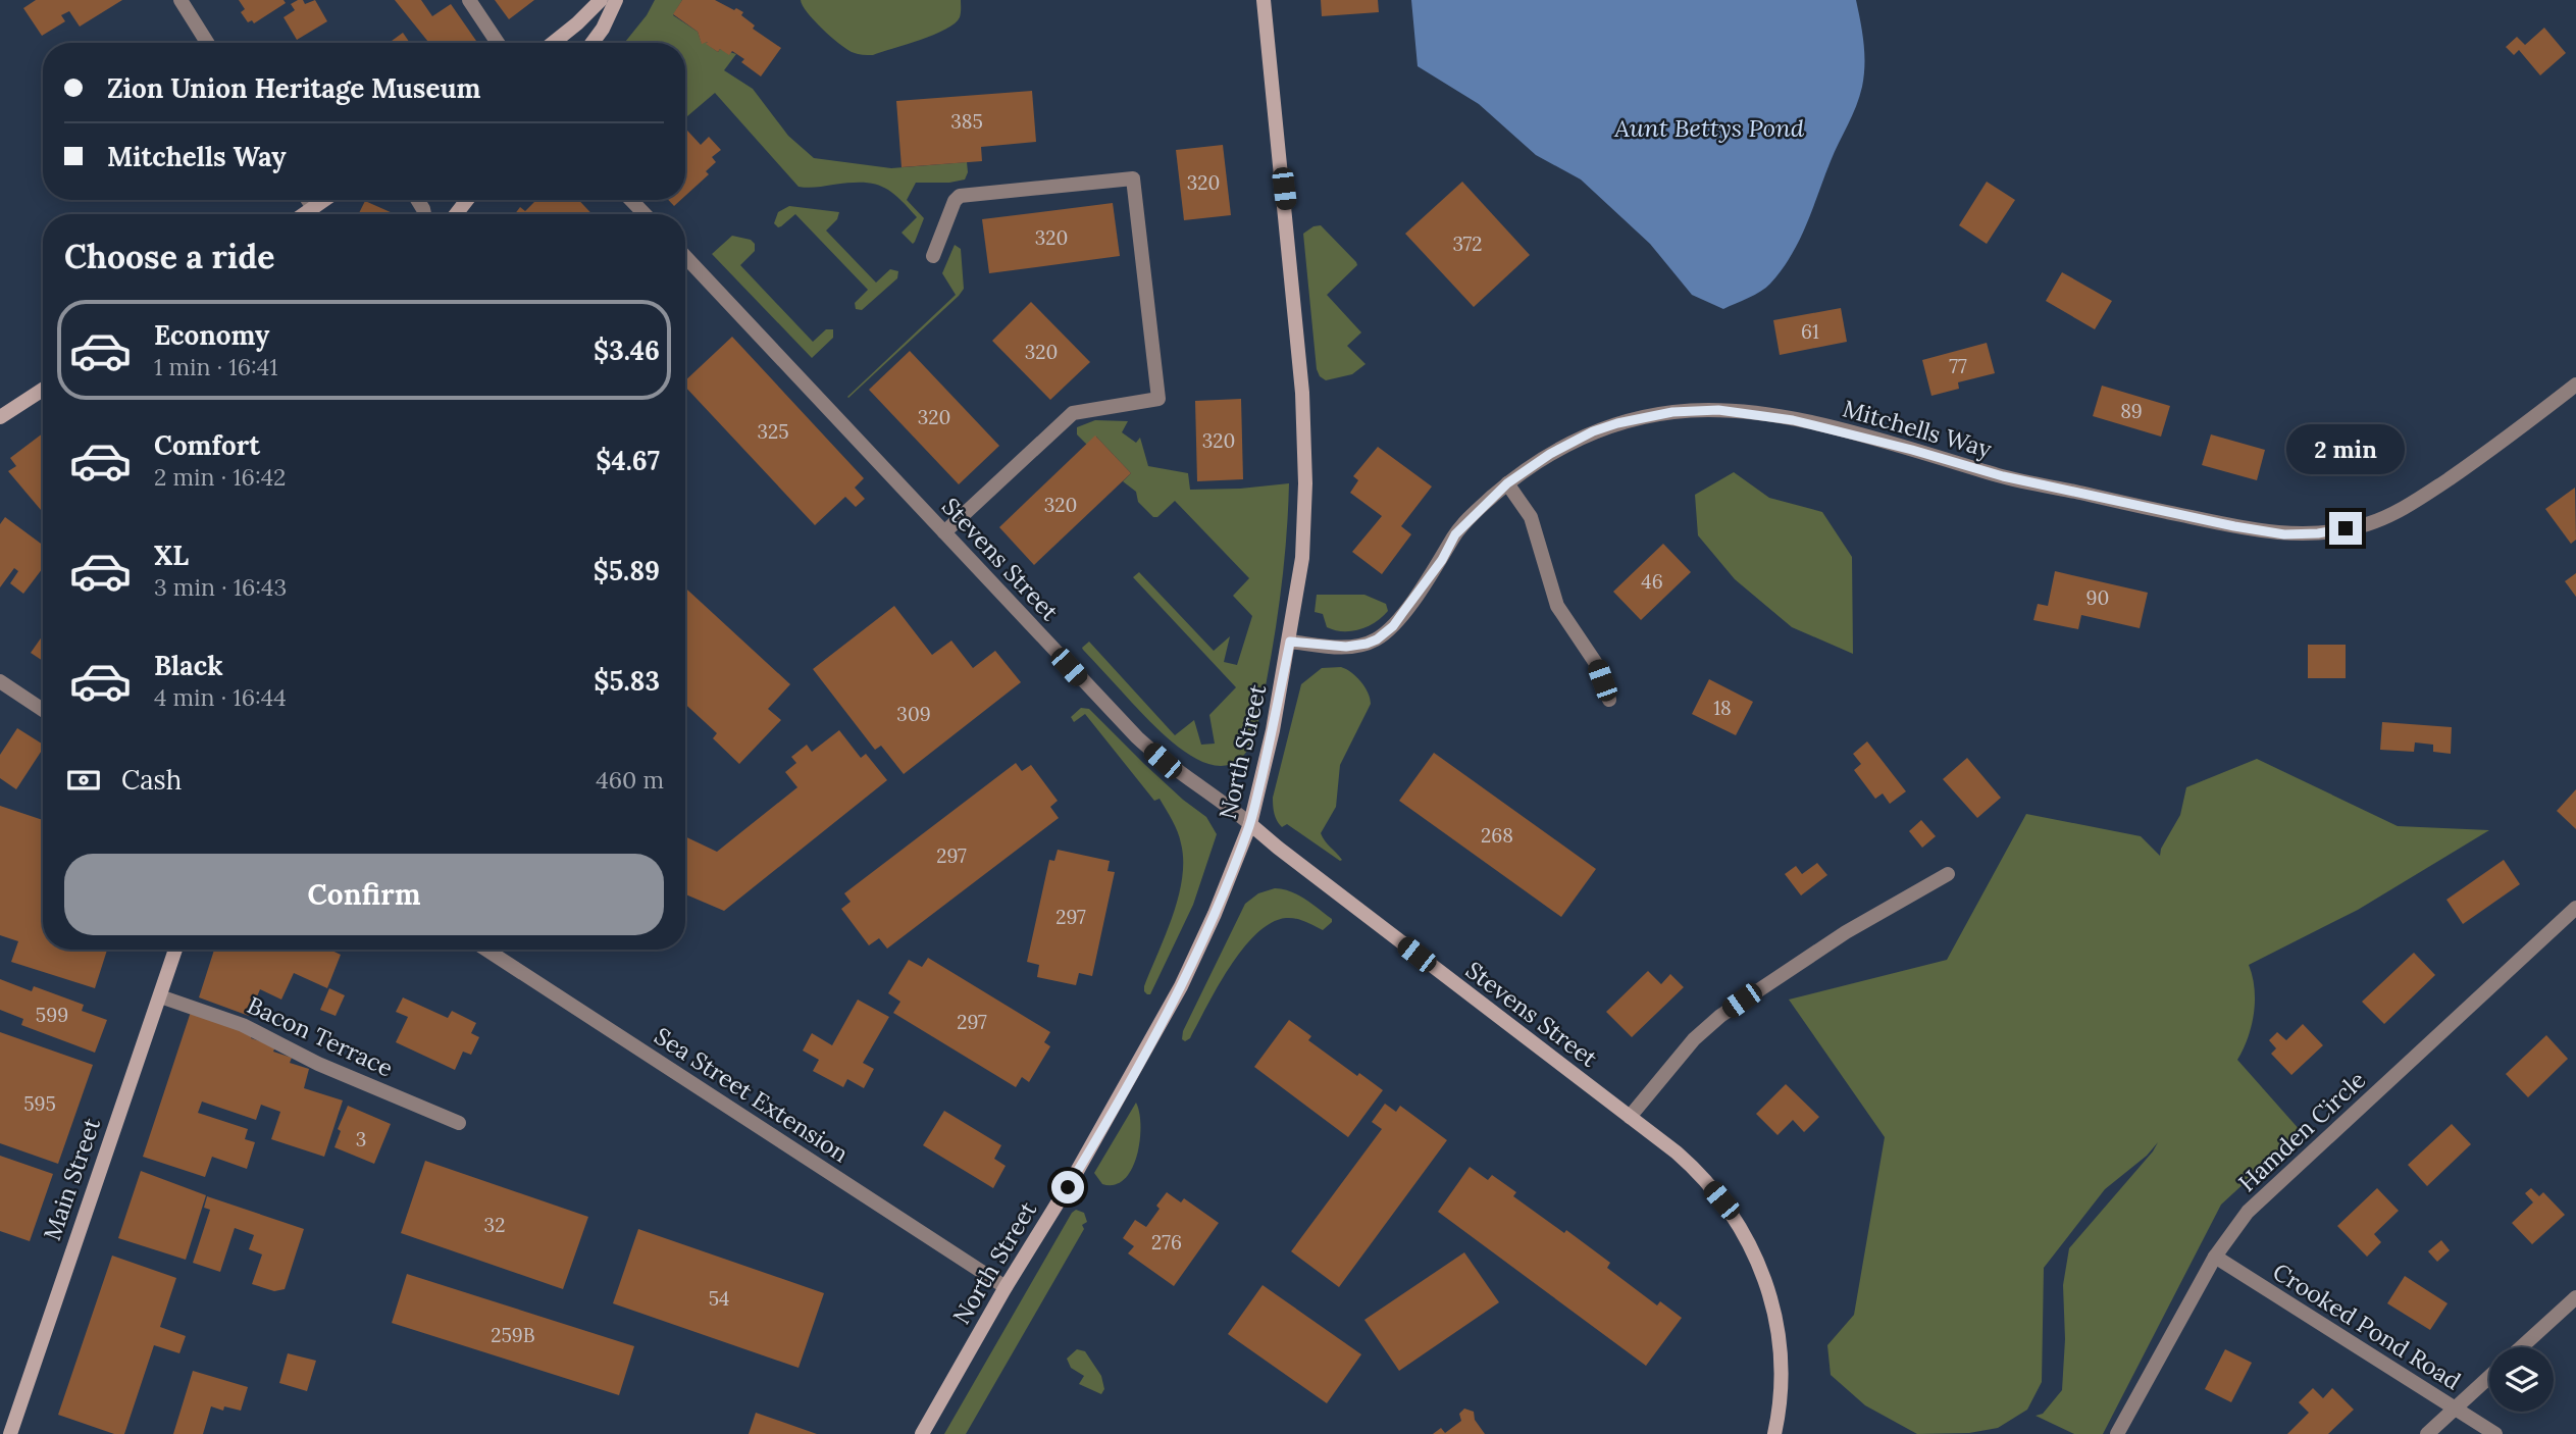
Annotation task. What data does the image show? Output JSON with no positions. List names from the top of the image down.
{
  "streets": {
    "street": [
      "Mitchells Way",
      "Stevens Street",
      "North Street",
      "Bacon Terrace",
      "Sea Street Extension",
      "Hamden Circle",
      "Main Street",
      "Crooked Pond Road"
    ]
  },
  "crossings": [
    ["Mitchells Way", "North Street"],
    ["Stevens Street", "North Street"],
    ["North Street", "Sea Street Extension"],
    ["Bacon Terrace", "Main Street"],
    ["Hamden Circle", "Crooked Pond Road"]
  ],
  "water": ["Aunt Bettys Pond"],
  "house_numbers": [
    "385",
    "320",
    "320",
    "372",
    "61",
    "320",
    "77",
    "89",
    "320",
    "325",
    "320",
    "320",
    "46",
    "90",
    "18",
    "309",
    "268",
    "297",
    "297",
    "599",
    "297",
    "595",
    "3",
    "32",
    "276",
    "54",
    "259B"
  ],
  "page": {
    "banner": ["Zion Union Heritage Museum", "Mitchells Way"],
    "heading": "Choose a ride",
    "list": [
      {
        "name": "Economy",
        "note": "1 min · 16:41",
        "value": "$3.46"
      },
      {
        "name": "Comfort",
        "note": "2 min · 16:42",
        "value": "$4.67"
      },
      {
        "name": "XL",
        "note": "3 min · 16:43",
        "value": "$5.89"
      },
      {
        "name": "Black",
        "note": "4 min · 16:44",
        "value": "$5.83"
      }
    ],
    "bubble": "2 min",
    "pay": ["Cash", "460 m"],
    "buttons": "Confirm"
  }
}
